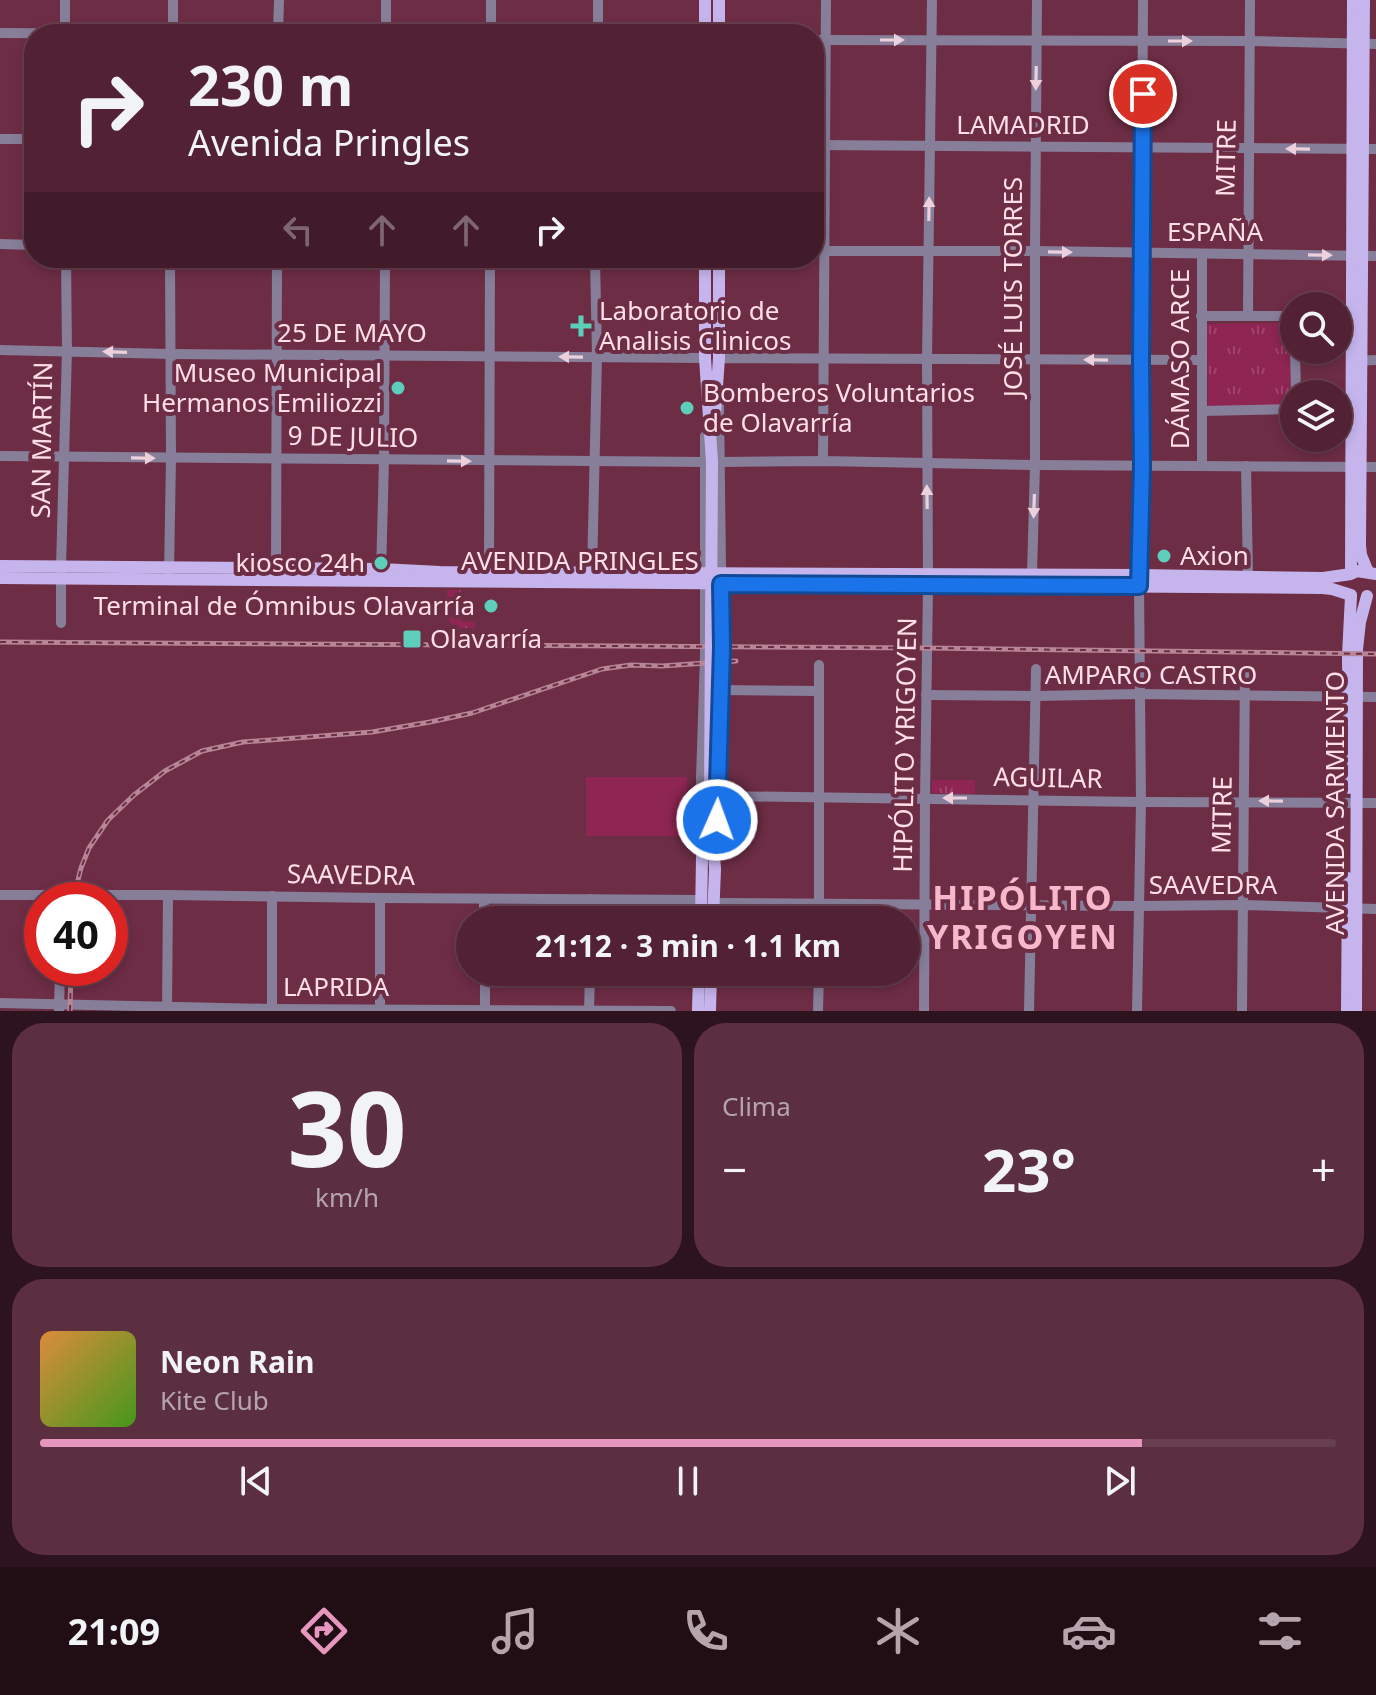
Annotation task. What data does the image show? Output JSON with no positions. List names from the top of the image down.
{
  "streets": {
    "main road": ["AVENIDA PRINGLES", "AVENIDA SARMIENTO"],
    "street": [
      "LAMADRID",
      "MITRE",
      "ESPAÑA",
      "JOSÉ LUIS TORRES",
      "25 DE MAYO",
      "DÁMASO ARCE",
      "9 DE JULIO",
      "SAN MARTÍN",
      "AMPARO CASTRO",
      "HIPÓLITO YRIGOYEN",
      "AGUILAR",
      "SAAVEDRA",
      "LAPRIDA"
    ]
  },
  "crossings": [
    ["LAMADRID", "MITRE"],
    ["LAMADRID", "JOSÉ LUIS TORRES"],
    ["LAMADRID", "HIPÓLITO YRIGOYEN"],
    ["MITRE", "ESPAÑA"],
    ["MITRE", "AMPARO CASTRO"],
    ["MITRE", "AGUILAR"],
    ["MITRE", "SAAVEDRA"],
    ["ESPAÑA", "JOSÉ LUIS TORRES"],
    ["ESPAÑA", "DÁMASO ARCE"],
    ["ESPAÑA", "HIPÓLITO YRIGOYEN"],
    ["JOSÉ LUIS TORRES", "9 DE JULIO"],
    ["JOSÉ LUIS TORRES", "AVENIDA PRINGLES"],
    ["25 DE MAYO", "SAN MARTÍN"],
    ["DÁMASO ARCE", "9 DE JULIO"],
    ["9 DE JULIO", "SAN MARTÍN"],
    ["9 DE JULIO", "HIPÓLITO YRIGOYEN"],
    ["SAN MARTÍN", "AVENIDA PRINGLES"],
    ["AVENIDA PRINGLES", "HIPÓLITO YRIGOYEN"],
    ["AVENIDA PRINGLES", "AVENIDA SARMIENTO"],
    ["AMPARO CASTRO", "HIPÓLITO YRIGOYEN"],
    ["AMPARO CASTRO", "AVENIDA SARMIENTO"],
    ["HIPÓLITO YRIGOYEN", "AGUILAR"],
    ["HIPÓLITO YRIGOYEN", "SAAVEDRA"],
    ["AGUILAR", "AVENIDA SARMIENTO"],
    ["AVENIDA SARMIENTO", "SAAVEDRA"]
  ],
  "one_way": ["ESPAÑA", "JOSÉ LUIS TORRES"],
  "districts": ["HIPÓLITO YRIGOYEN"],
  "places": {
    "health": ["Laboratorio de Analisis Clinicos"],
    "other": [
      "Museo Municipal Hermanos Emiliozzi",
      "Bomberos Voluntarios de Olavarría",
      "Axion",
      "kiosco 24h",
      "Terminal de Ómnibus Olavarría"
    ],
    "transit": ["Olavarría"]
  },
  "page": {
    "turn": ["230 m", "Avenida Pringles"],
    "limit": "40",
    "trip": "21:12 · 3 min · 1.1 km",
    "tile": [
      ["30", "km/h"],
      "Clima"
    ],
    "heat": ["−", "23°", "+"],
    "song": ["Neon Rain", "Kite Club"],
    "tabs": "21:09"
  }
}
